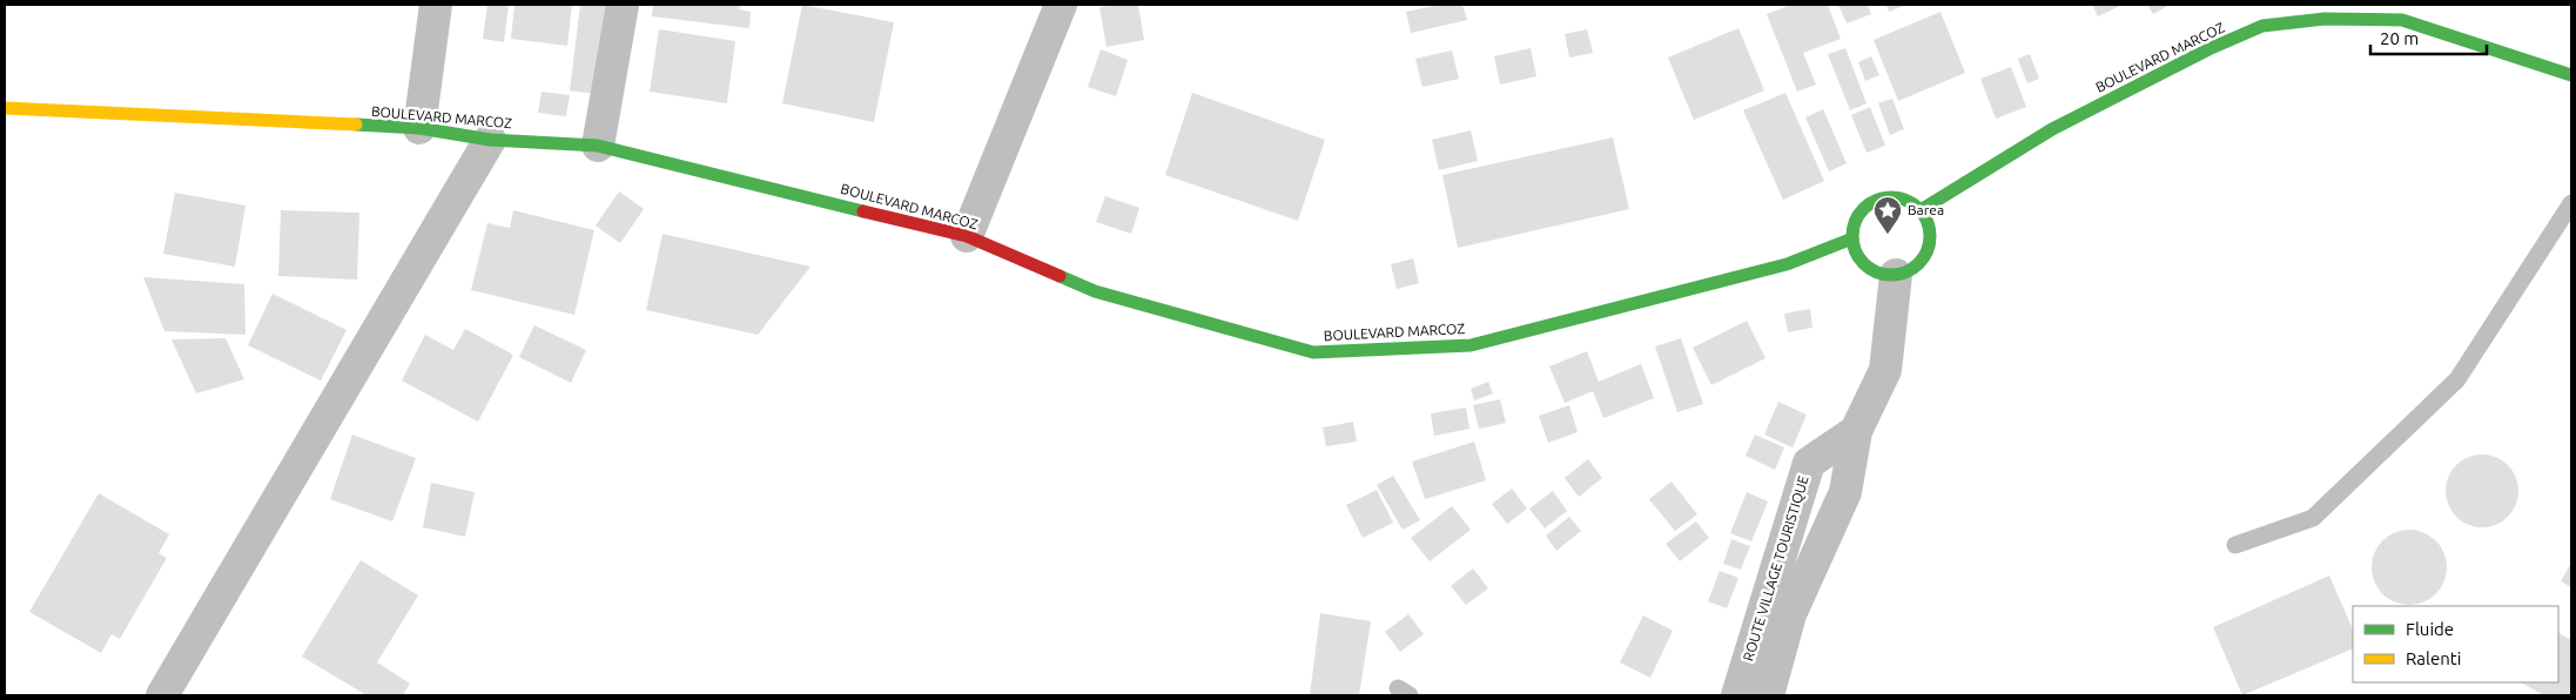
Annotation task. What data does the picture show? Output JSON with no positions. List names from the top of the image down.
{
  "streets": {
    "main road": ["BOULEVARD MARCOZ"],
    "street": ["ROUTE VILLAGE TOURISTIQUE"]
  },
  "crossings": [
    ["BOULEVARD MARCOZ", "ROUTE VILLAGE TOURISTIQUE"]
  ],
  "places": {
    "place": ["Barea"]
  },
  "legend": ["Fluide", "Ralenti"],
  "scale_bar": "20 m"
}
